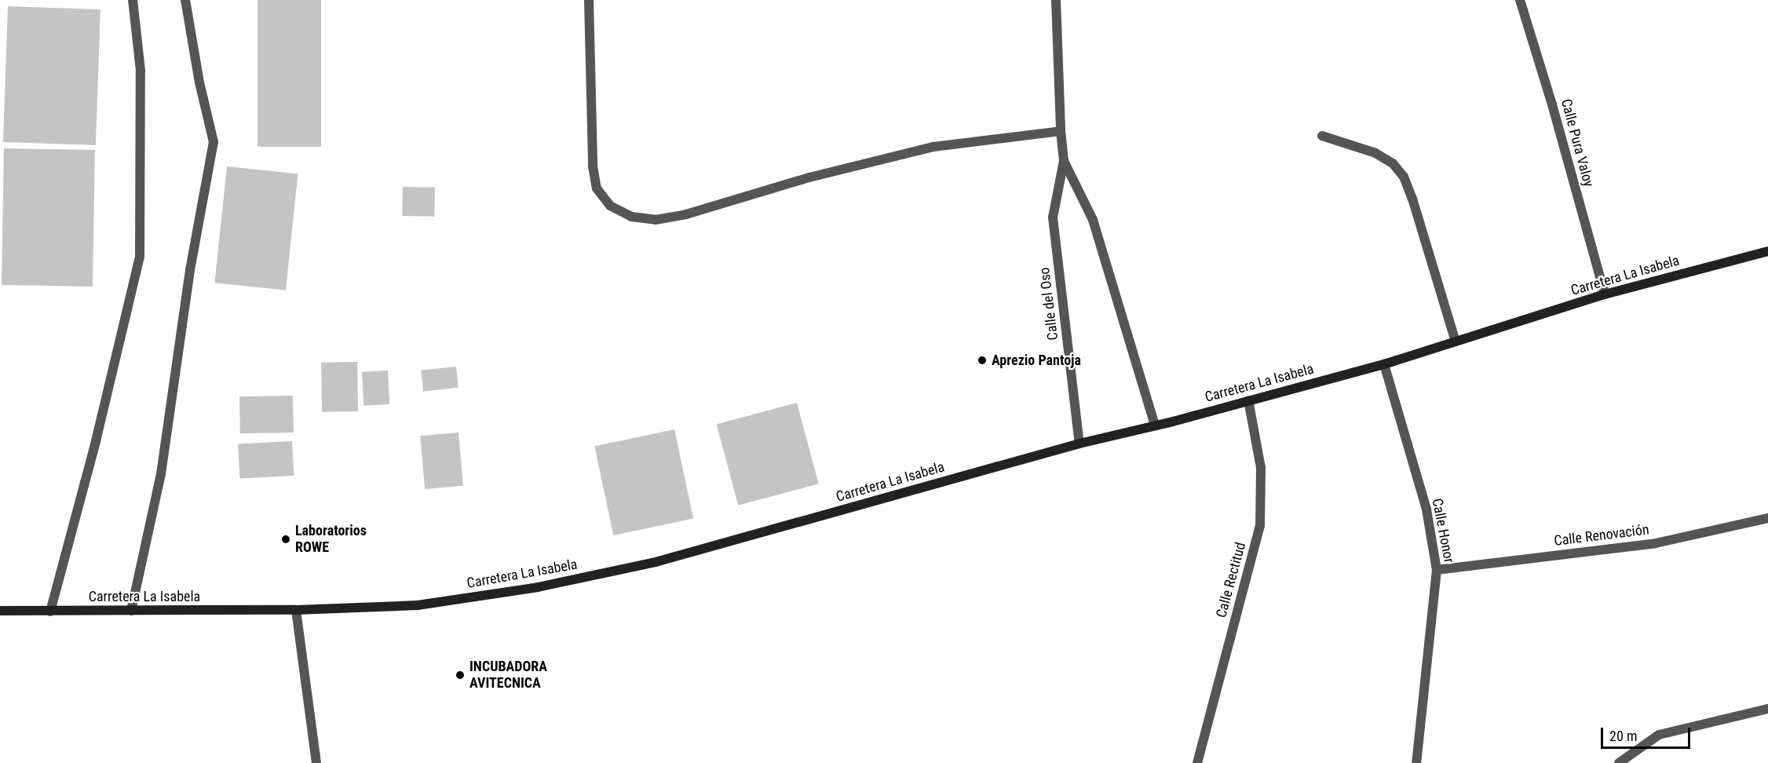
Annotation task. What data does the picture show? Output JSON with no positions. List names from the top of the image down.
{
  "streets": {
    "main road": ["Carretera La Isabela"],
    "street": [
      "Calle Pura Valoy",
      "Calle del Oso",
      "Calle Honor",
      "Calle Renovación",
      "Calle Rectitud"
    ]
  },
  "crossings": [
    ["Calle Pura Valoy", "Carretera La Isabela"],
    ["Carretera La Isabela", "Calle del Oso"],
    ["Carretera La Isabela", "Calle Honor"],
    ["Carretera La Isabela", "Calle Rectitud"],
    ["Calle Honor", "Calle Renovación"]
  ],
  "places": ["Aprezio Pantoja", "Laboratorios ROWE", "INCUBADORA AVITECNICA"],
  "scale_bar": "20 m"
}
